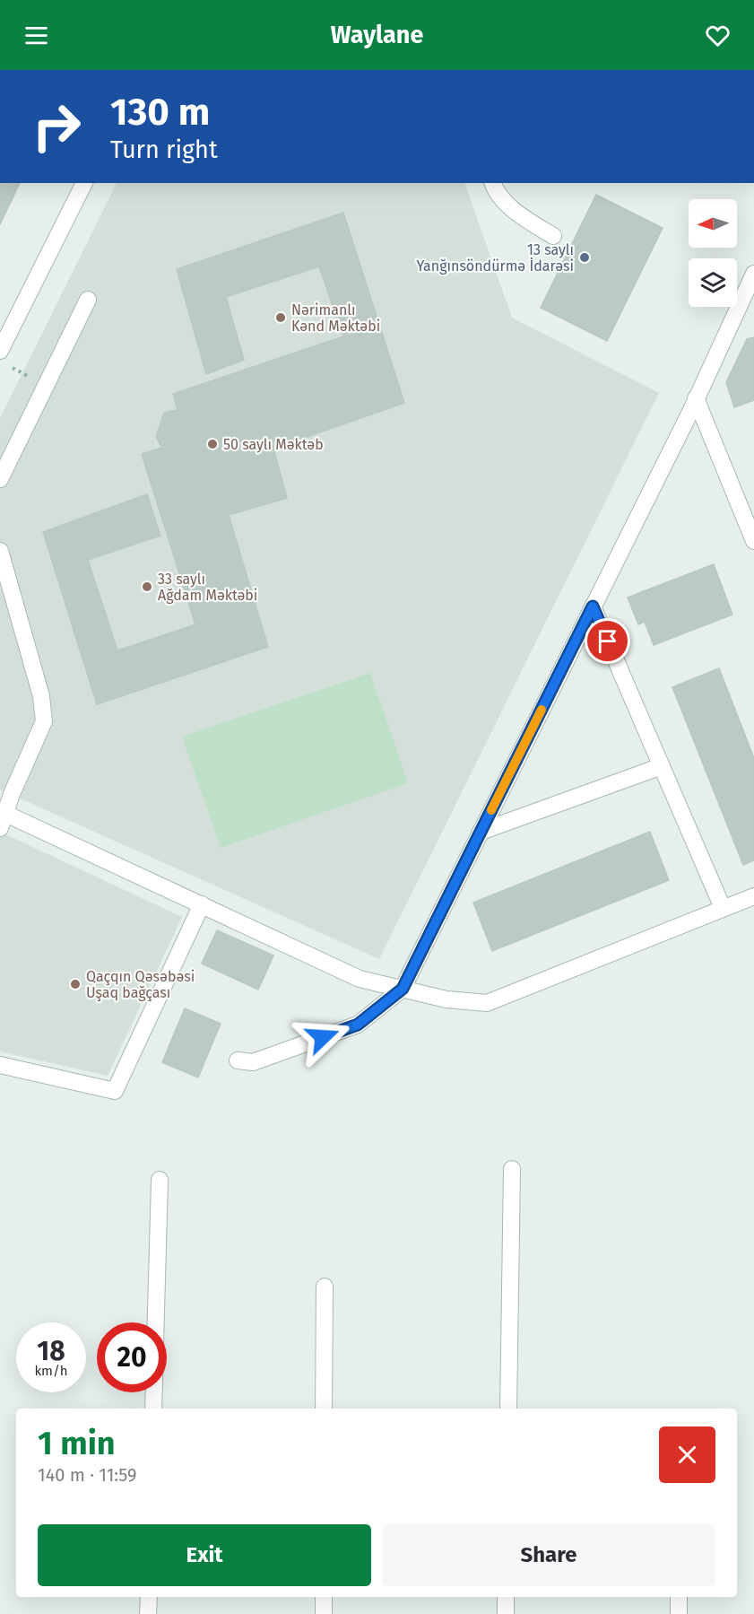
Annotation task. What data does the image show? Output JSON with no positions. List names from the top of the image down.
{
  "places": [
    "13 saylı Yanğınsöndürmə İdarəsi",
    "Nərimanlı Kənd Məktəbi",
    "50 saylı Məktəb",
    "33 saylı Ağdam Məktəbi",
    "Qaçqın Qəsəbəsi Uşaq bağçası"
  ],
  "north": "left",
  "page": {
    "header": "Waylane",
    "turn": ["130 m", "Turn right"],
    "speed": "18 km/h",
    "limit": "20",
    "heading": ["1 min", "140 m · 11:59"],
    "buttons": ["Exit", "Share"]
  }
}
